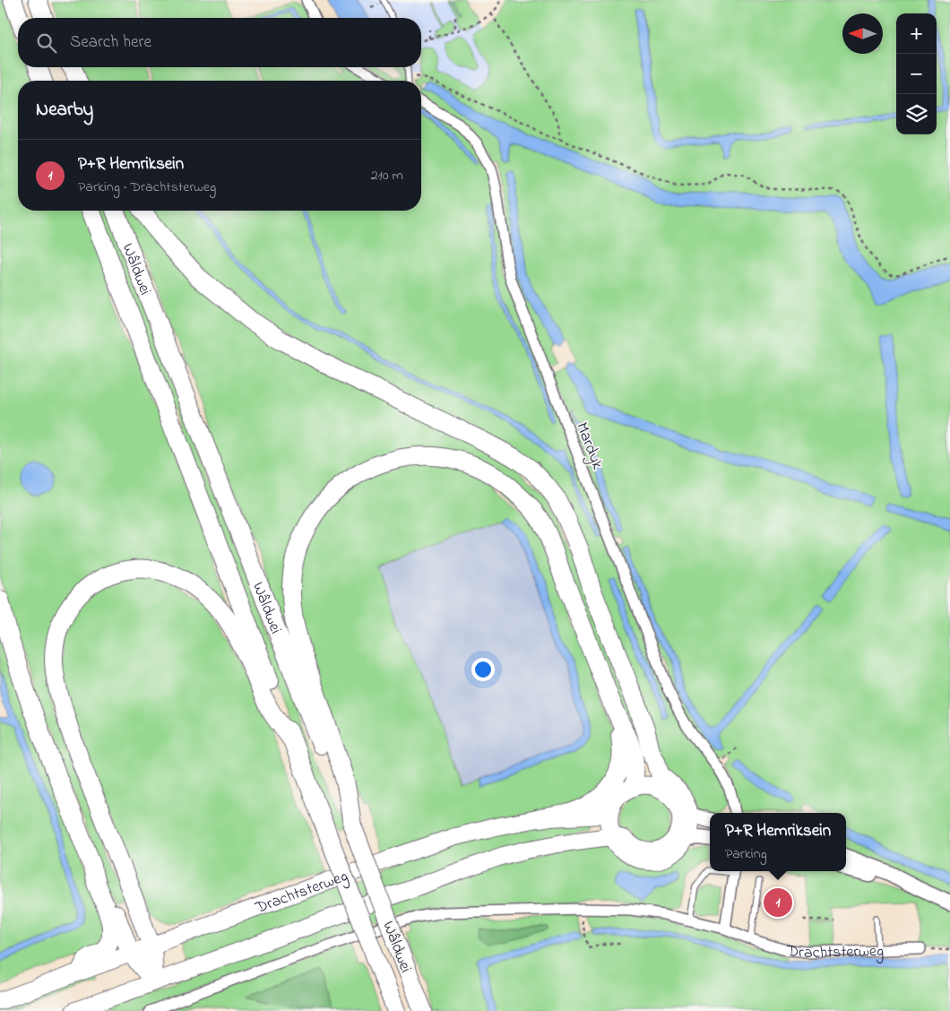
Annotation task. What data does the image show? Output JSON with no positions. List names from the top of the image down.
{
  "streets": {
    "highway": ["Wâldwei"],
    "main road": ["Drachtsterweg"],
    "street": ["Mardyk"]
  },
  "north": "left",
  "page": {
    "map_buttons": ["+", "−"],
    "search": "Search here",
    "heading": "Nearby",
    "list": [
      {
        "mark": "1",
        "name": "P+R Hemriksein",
        "note": "Parking · Drachtsterweg",
        "value": "210 m"
      }
    ],
    "popup": ["P+R Hemriksein", "Parking"],
    "pins": "1"
  }
}
